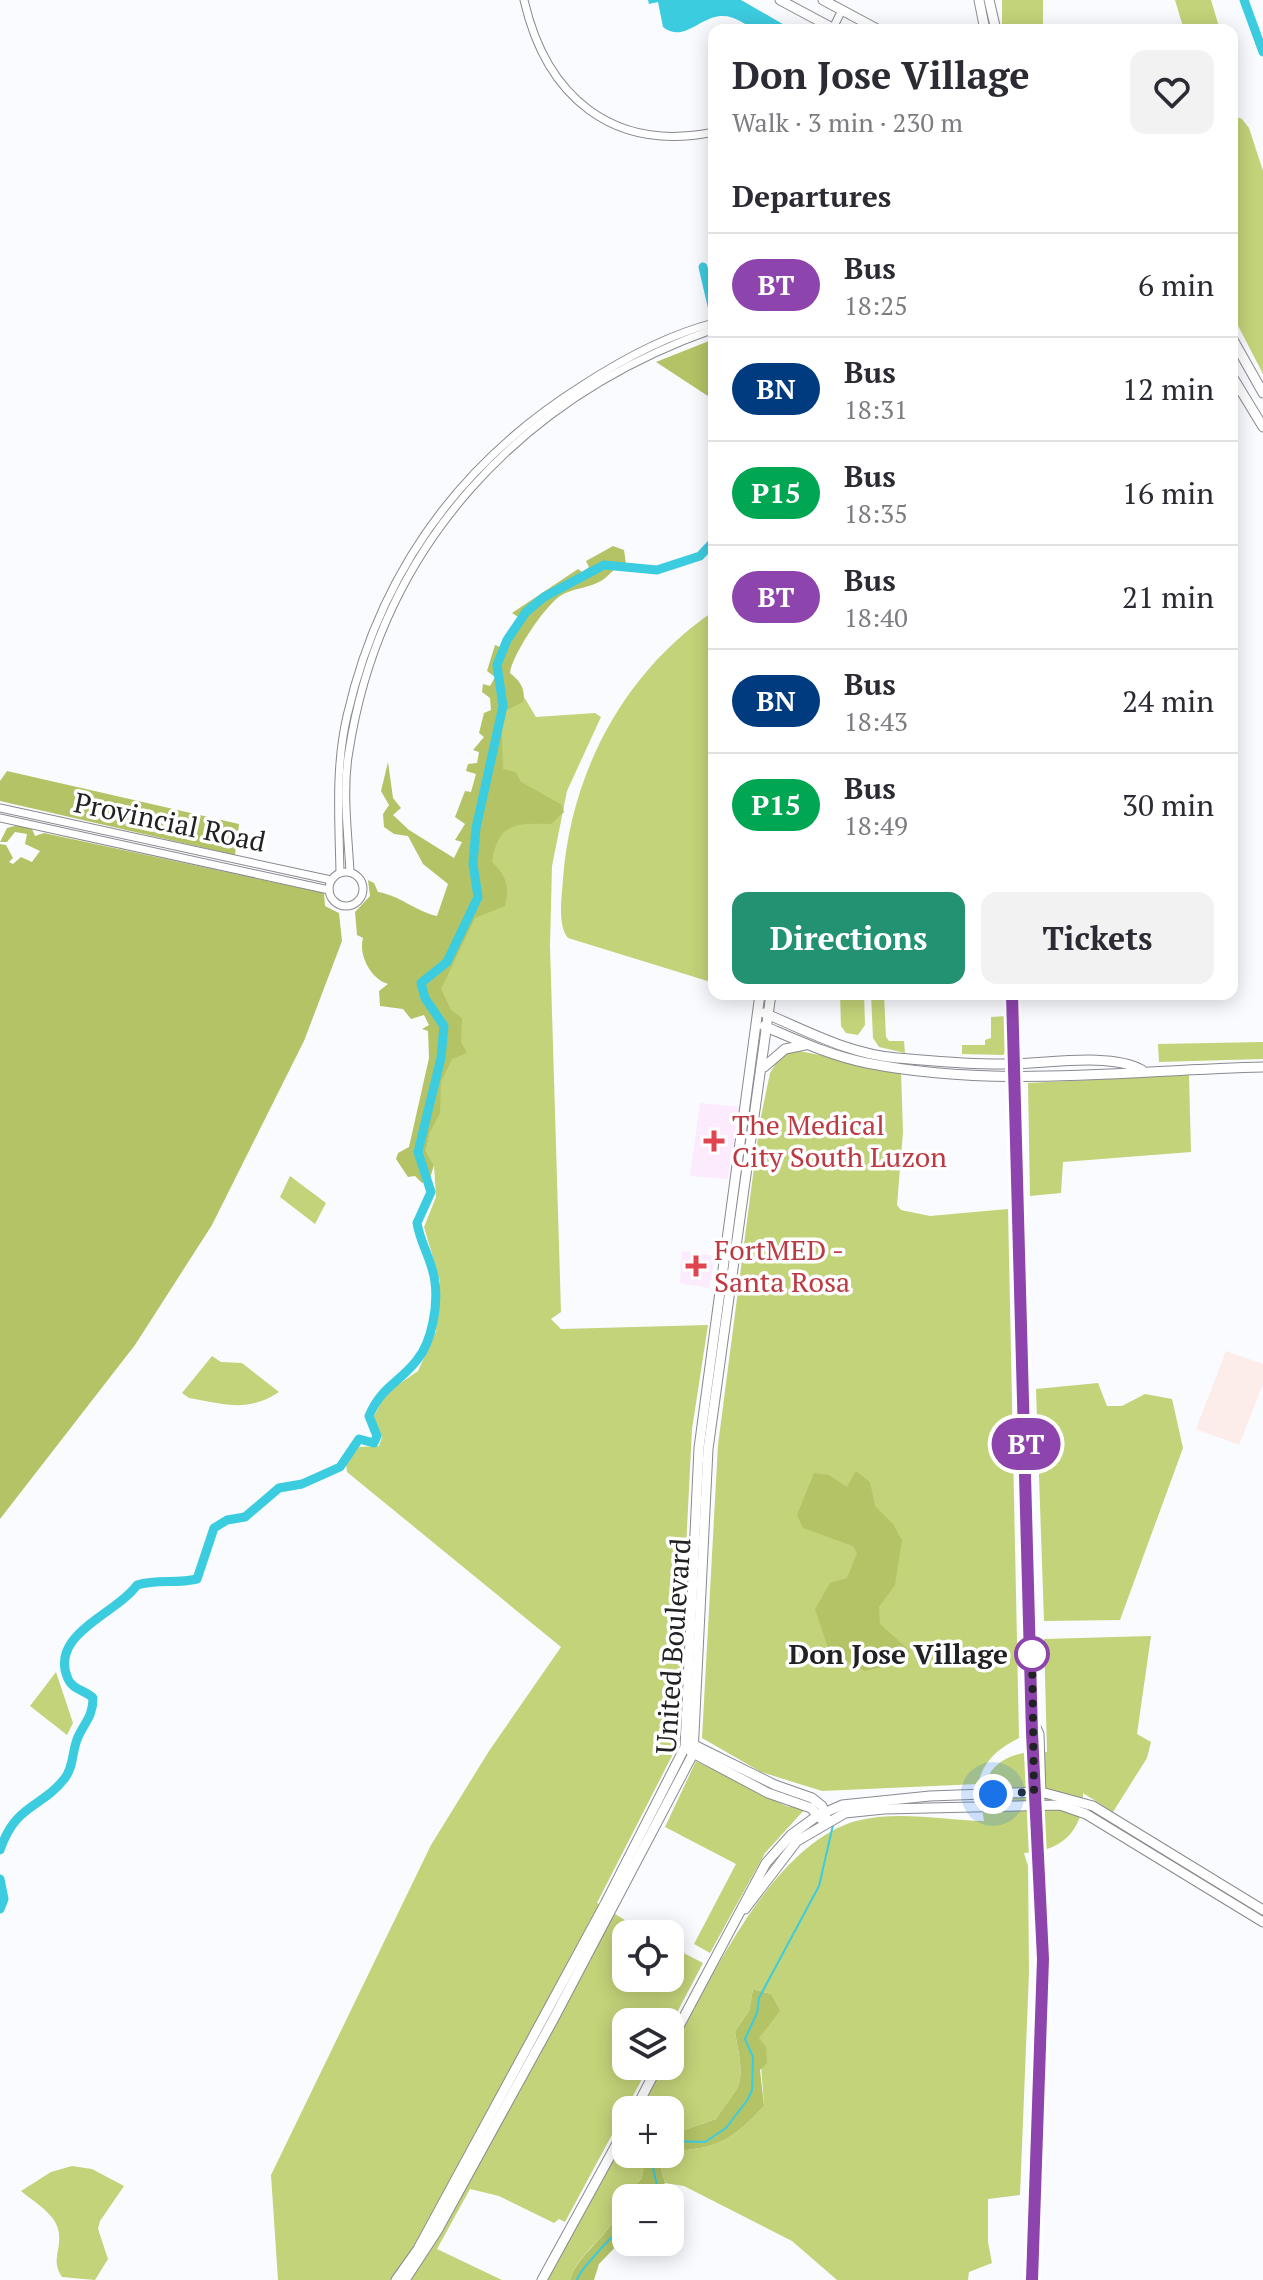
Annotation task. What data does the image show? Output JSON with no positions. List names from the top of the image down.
{
  "streets": {
    "main road": ["United Boulevard"],
    "street": ["Provincial Road"]
  },
  "places": {
    "health": ["The Medical City South Luzon", "FortMED - Santa Rosa"],
    "other": ["Don Jose Village"]
  },
  "lines": ["bus line BT"],
  "page": {
    "on_map": "BT",
    "heading": [
      ["Don Jose Village", "Walk · 3 min · 230 m"],
      "Departures"
    ],
    "list": [
      {
        "mark": "BT",
        "name": "Bus",
        "note": "18:25",
        "value": "6 min"
      },
      {
        "mark": "BN",
        "name": "Bus",
        "note": "18:31",
        "value": "12 min"
      },
      {
        "mark": "P15",
        "name": "Bus",
        "note": "18:35",
        "value": "16 min"
      },
      {
        "mark": "BT",
        "name": "Bus",
        "note": "18:40",
        "value": "21 min"
      },
      {
        "mark": "BN",
        "name": "Bus",
        "note": "18:43",
        "value": "24 min"
      },
      {
        "mark": "P15",
        "name": "Bus",
        "note": "18:49",
        "value": "30 min"
      }
    ],
    "buttons": ["Directions", "Tickets"],
    "map_buttons": ["+", "−"]
  }
}
